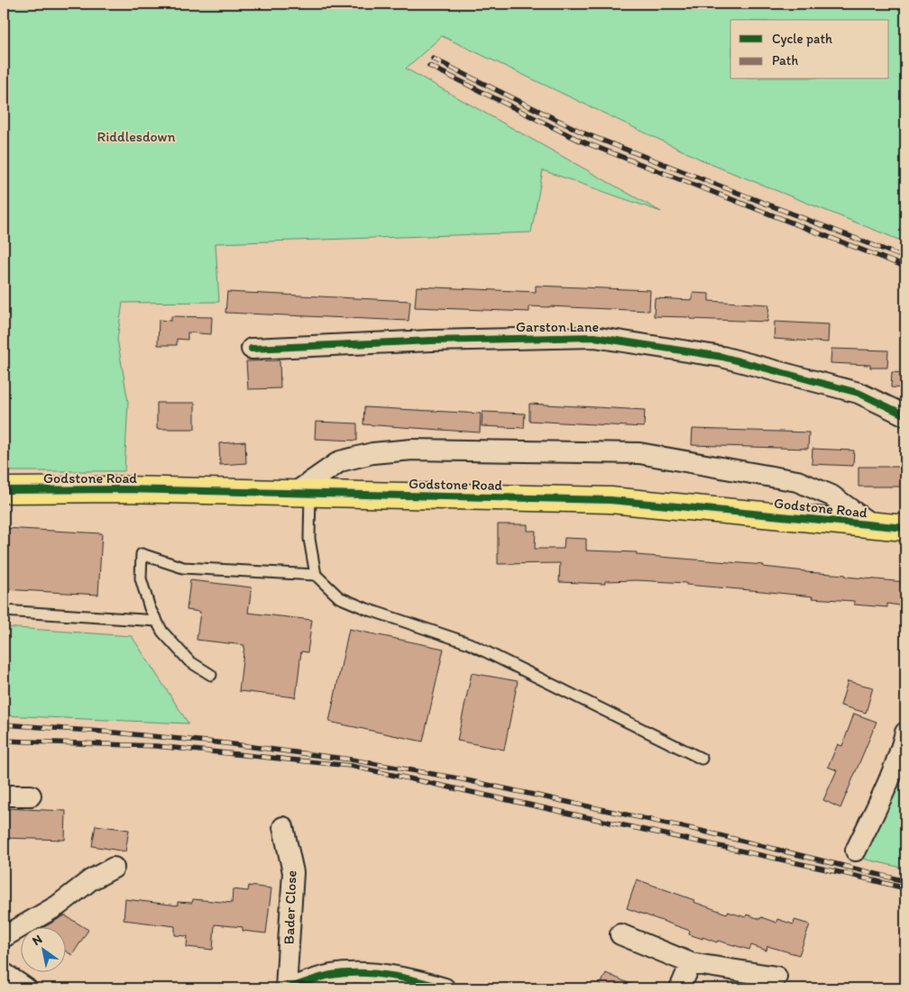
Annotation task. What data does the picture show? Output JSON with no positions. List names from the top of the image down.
{
  "streets": {
    "highway": ["Godstone Road"],
    "street": ["Garston Lane", "Bader Close"]
  },
  "parks": ["Riddlesdown"],
  "legend": ["Cycle path", "Path"],
  "north": "top left"
}
